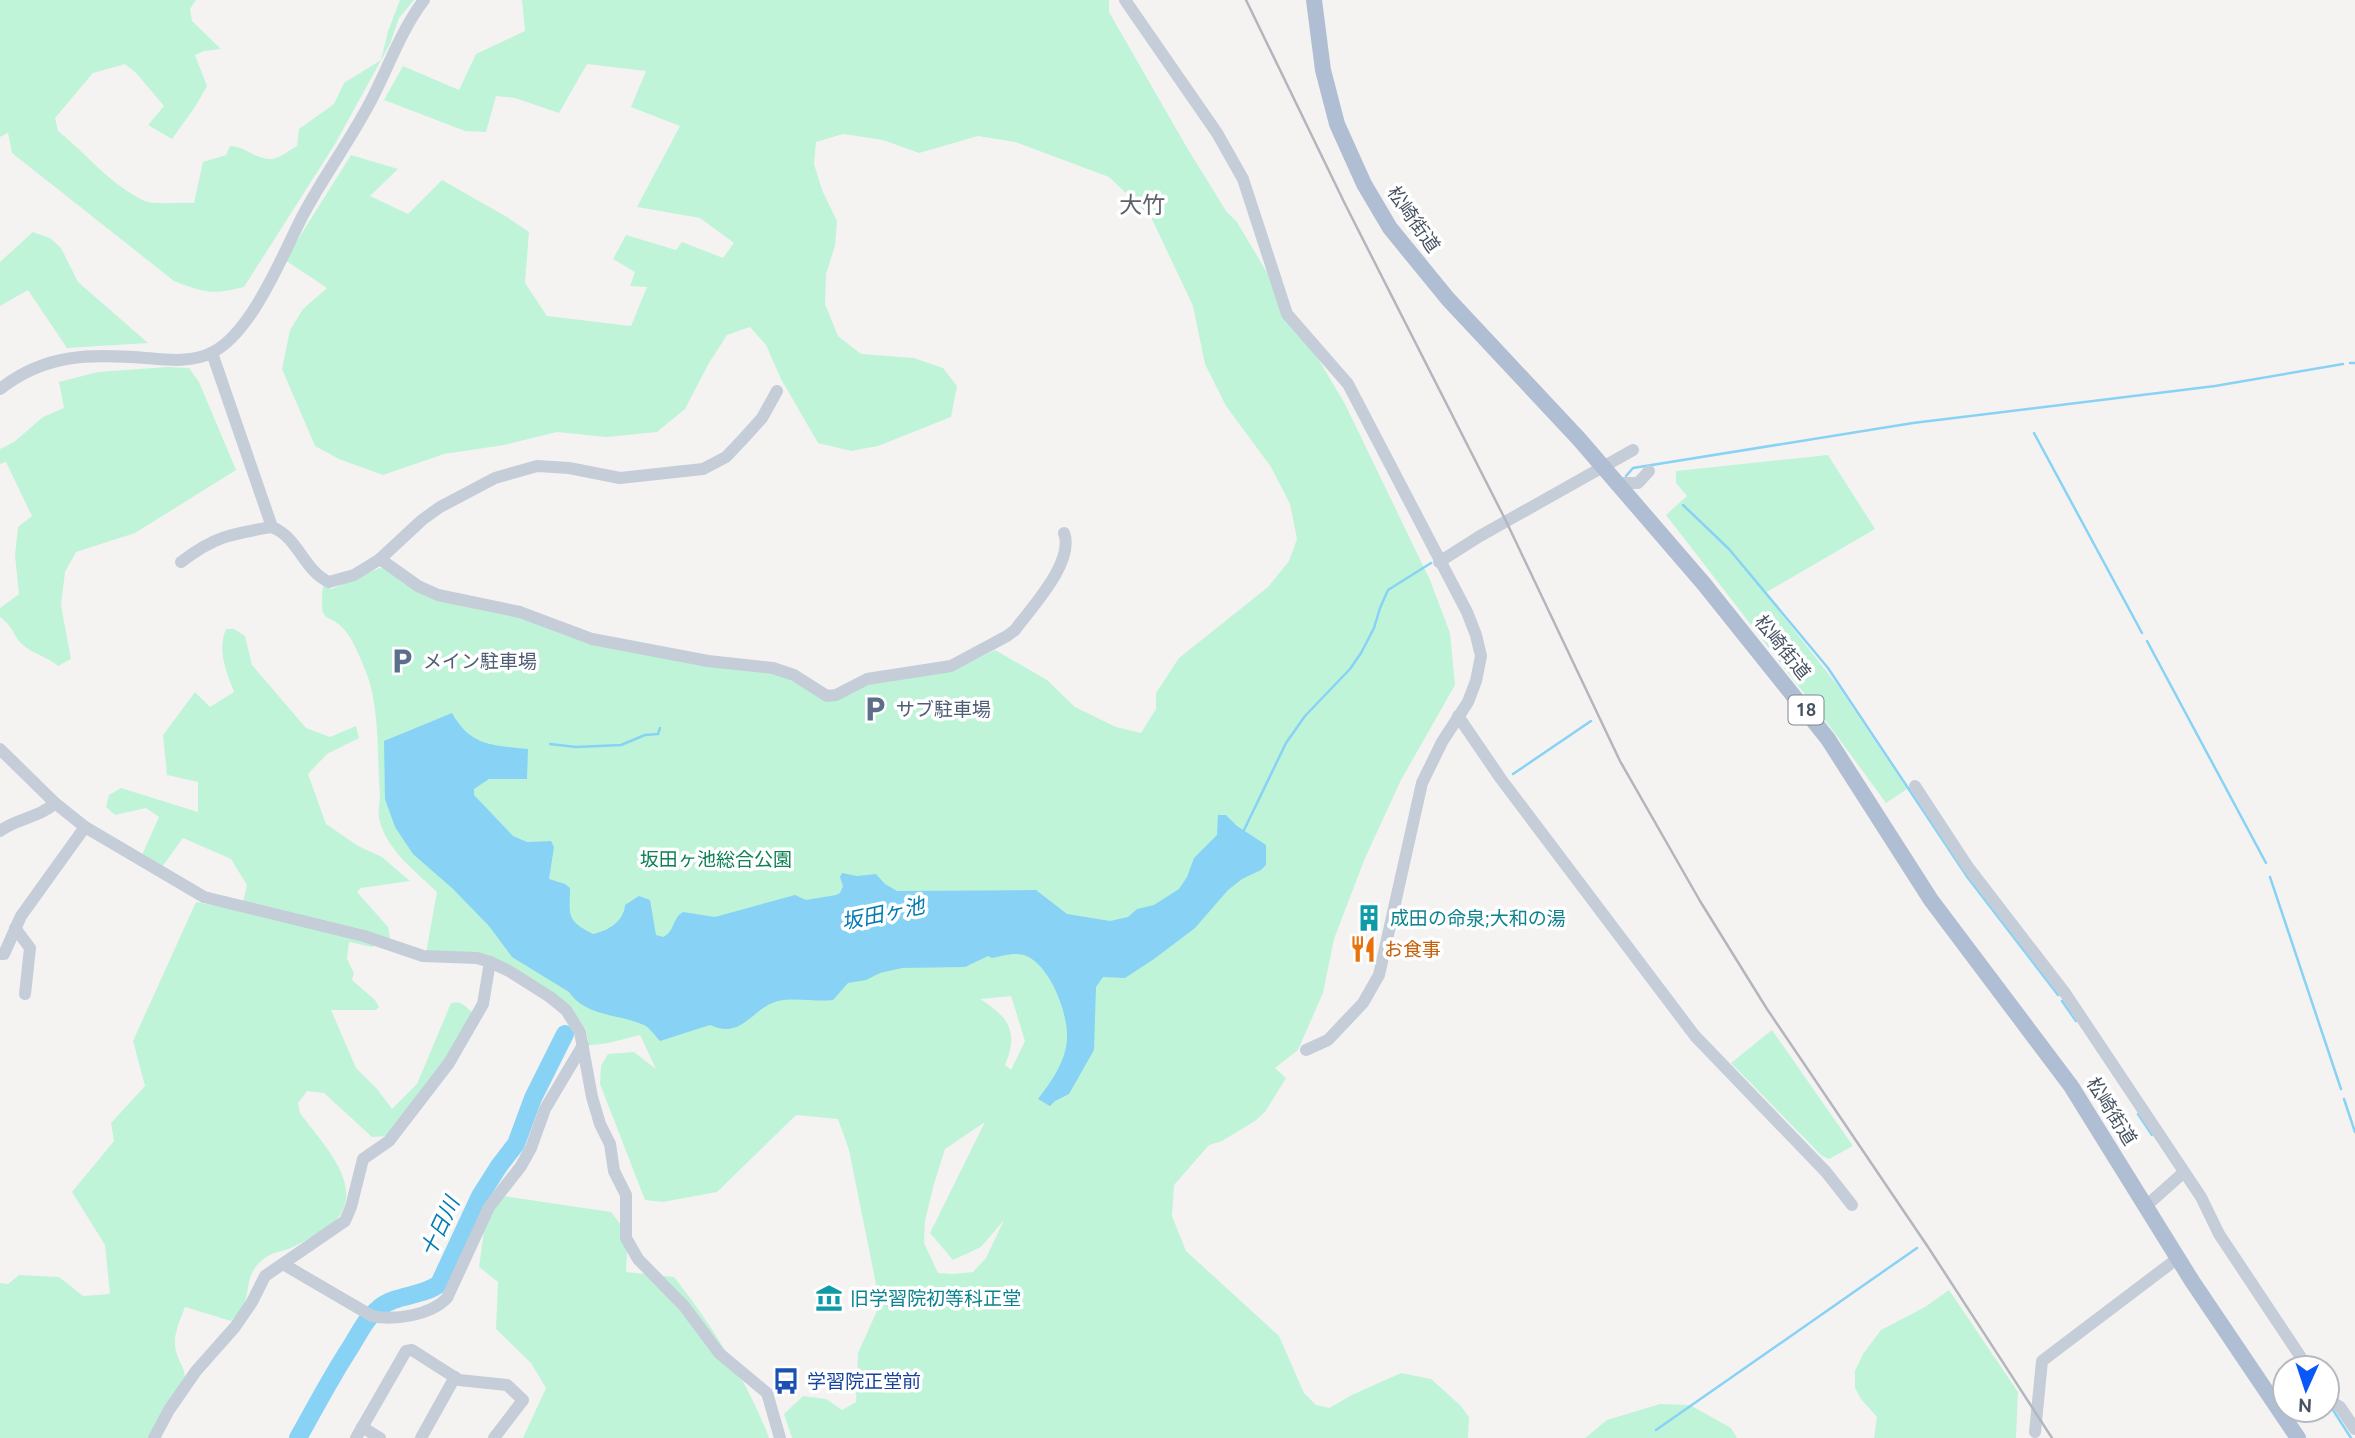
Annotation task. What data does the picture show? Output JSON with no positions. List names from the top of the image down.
{
  "streets": {
    "main road": ["松崎街道", "18"]
  },
  "districts": ["大竹"],
  "water": ["坂田ヶ池", "十日川"],
  "parks": ["坂田ヶ池総合公園"],
  "places": {
    "parking": ["メイン駐車場", "サブ駐車場"],
    "building": ["成田の命泉;大和の湯"],
    "restaurant": ["お食事"],
    "museum": ["旧学習院初等科正堂"],
    "bus stop": ["学習院正堂前"]
  },
  "north": "bottom"
}
